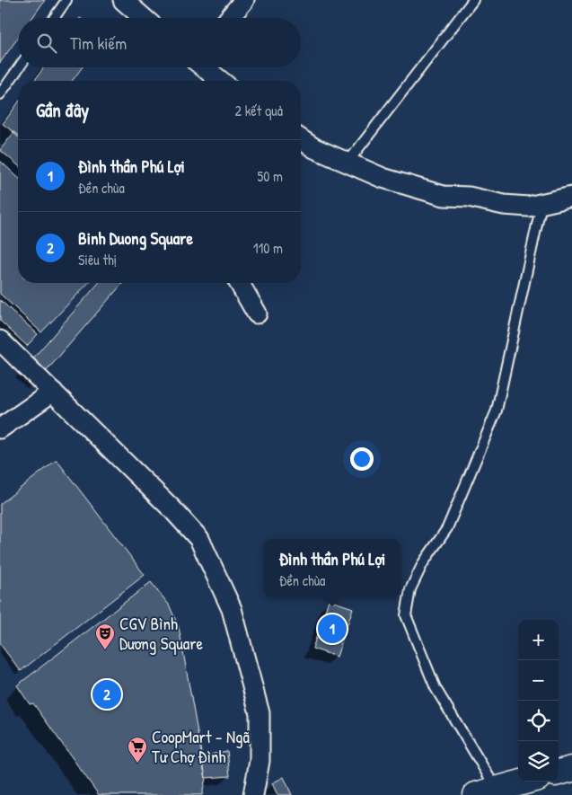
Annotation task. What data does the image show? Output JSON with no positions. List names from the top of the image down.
{
  "places": {
    "theatre": ["CGV Bình Dương Square"],
    "supermarket": ["CoopMart - Ngã Tư Chợ Đình"]
  },
  "page": {
    "search": "Tìm kiếm",
    "heading": ["Gần đây", "2 kết quả"],
    "list": [
      {
        "mark": "1",
        "name": "Đình thần Phú Lợi",
        "note": "Đền chùa",
        "value": "50 m"
      },
      {
        "mark": "2",
        "name": "Binh Duong Square",
        "note": "Siêu thị",
        "value": "110 m"
      }
    ],
    "popup": ["Đình thần Phú Lợi", "Đền chùa"],
    "pins": ["1", "2"],
    "map_buttons": ["+", "−"]
  }
}
